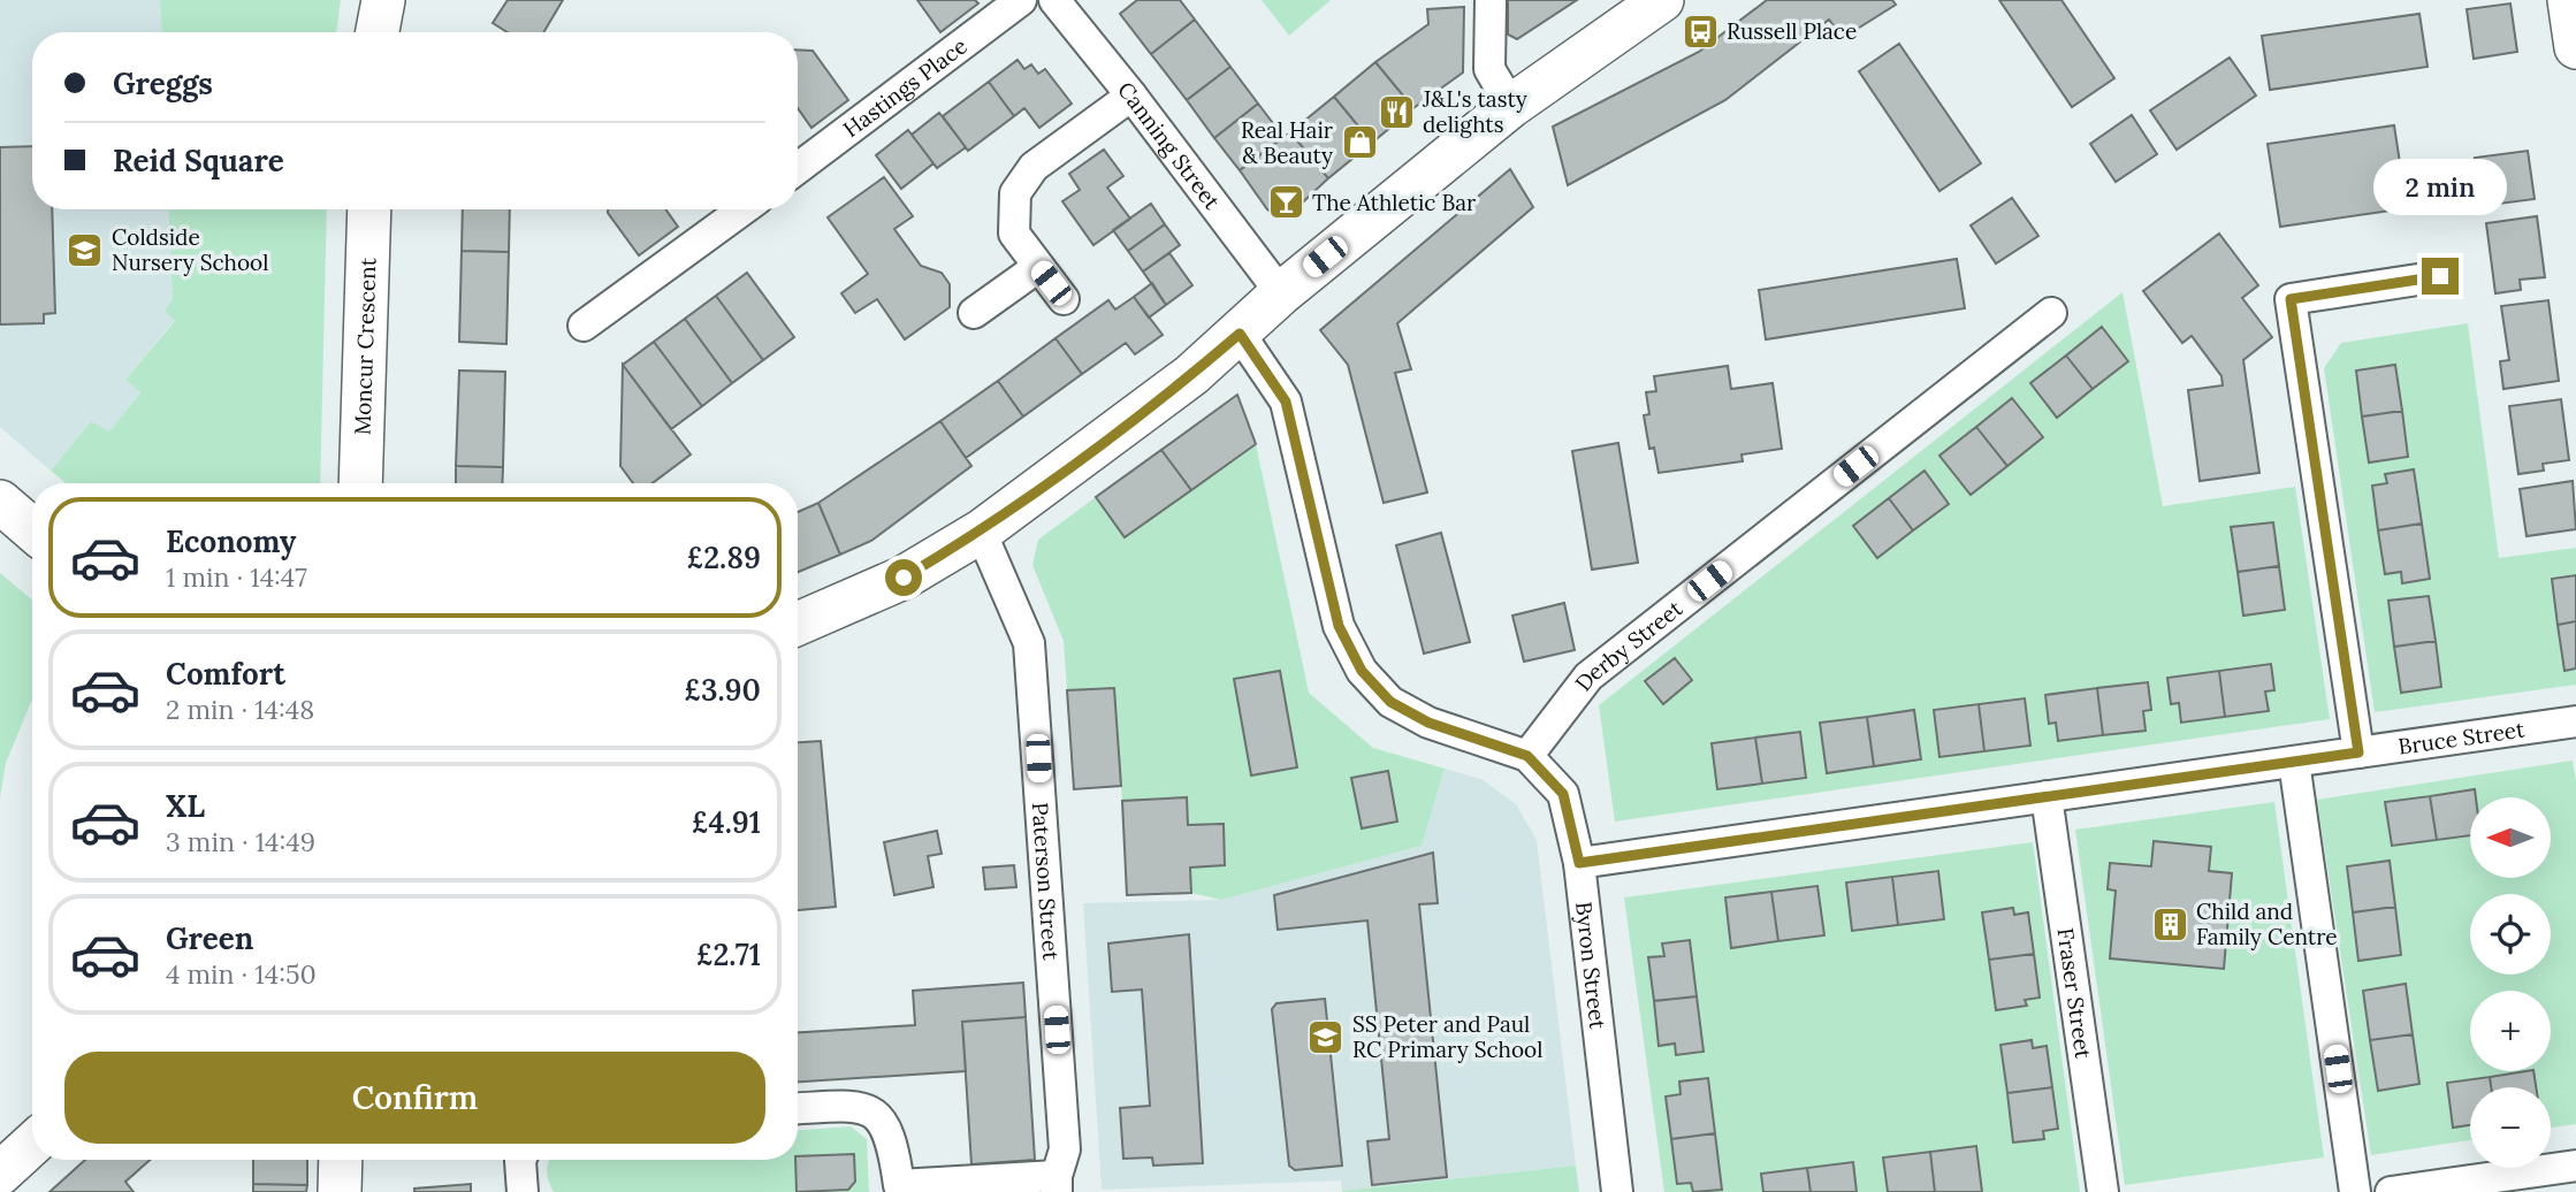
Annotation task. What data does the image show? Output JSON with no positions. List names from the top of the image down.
{
  "streets": {
    "street": [
      "Hastings Place",
      "Canning Street",
      "Moncur Crescent",
      "Derby Street",
      "Bruce Street",
      "Paterson Street",
      "Byron Street",
      "Fraser Street"
    ]
  },
  "crossings": [
    ["Derby Street", "Byron Street"],
    ["Bruce Street", "Byron Street"],
    ["Bruce Street", "Fraser Street"]
  ],
  "places": {
    "bus stop": ["Russell Place"],
    "restaurant": ["J&L's tasty delights"],
    "shop": ["Real Hair & Beauty"],
    "bar": ["The Athletic Bar"],
    "school or university": ["Coldside Nursery School", "SS Peter and Paul RC Primary School"],
    "building": ["Child and Family Centre"]
  },
  "north": "left",
  "page": {
    "banner": ["Greggs", "Reid Square"],
    "bubble": "2 min",
    "list": [
      {
        "name": "Economy",
        "note": "1 min · 14:47",
        "value": "£2.89"
      },
      {
        "name": "Comfort",
        "note": "2 min · 14:48",
        "value": "£3.90"
      },
      {
        "name": "XL",
        "note": "3 min · 14:49",
        "value": "£4.91"
      },
      {
        "name": "Green",
        "note": "4 min · 14:50",
        "value": "£2.71"
      }
    ],
    "map_buttons": ["+", "−"],
    "buttons": "Confirm"
  }
}
